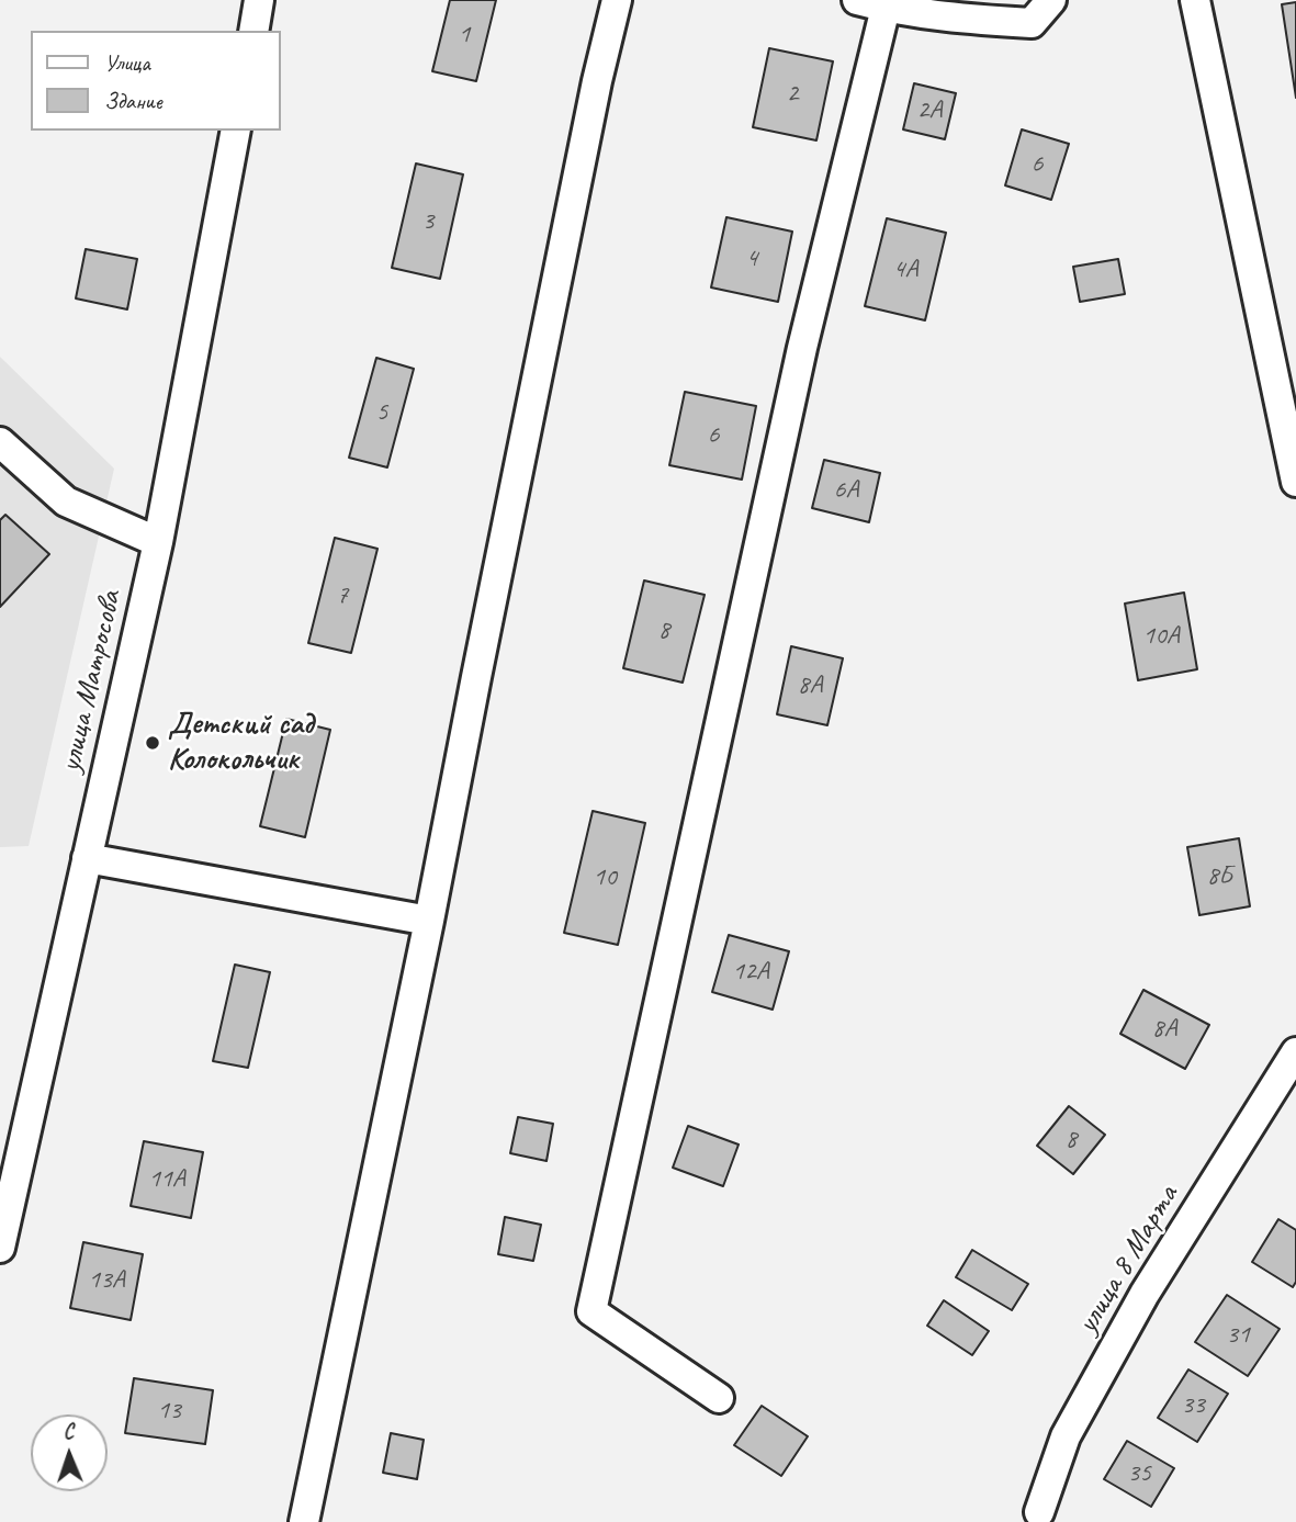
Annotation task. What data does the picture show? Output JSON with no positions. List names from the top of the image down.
{
  "streets": {
    "street": ["улица Матросова", "улица 8 Марта"]
  },
  "places": ["Детский сад Колокольчик"],
  "house_numbers": [
    "1",
    "2",
    "2А",
    "6",
    "3",
    "4",
    "4А",
    "5",
    "6",
    "6А",
    "7",
    "8",
    "10А",
    "8А",
    "8Б",
    "10",
    "12А",
    "8А",
    "8",
    "11А",
    "13А",
    "31",
    "33",
    "13",
    "35"
  ],
  "legend": ["Улица", "Здание"],
  "north": "top"
}
